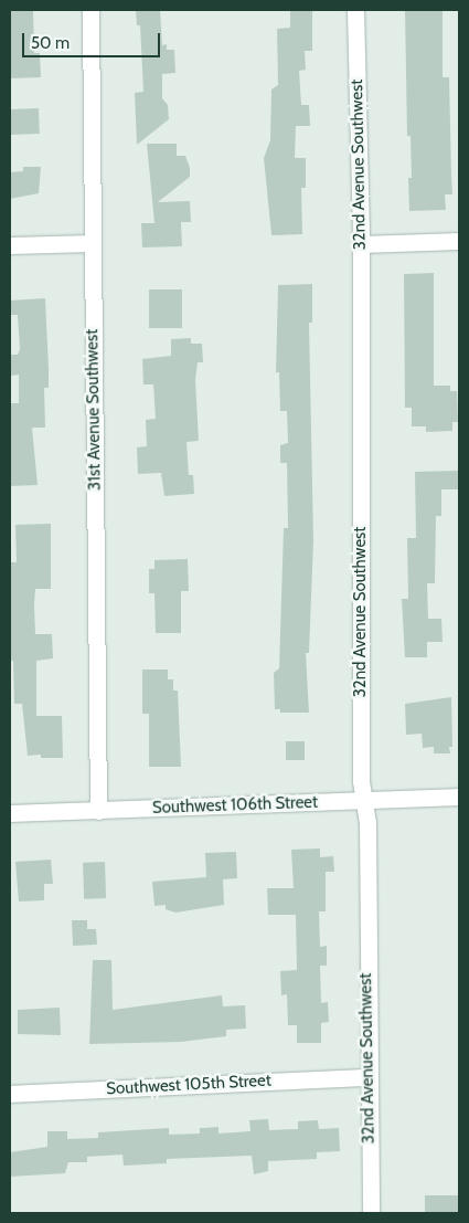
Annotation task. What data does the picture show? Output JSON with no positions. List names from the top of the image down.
{
  "streets": {
    "street": [
      "32nd Avenue Southwest",
      "31st Avenue Southwest",
      "Southwest 106th Street",
      "Southwest 105th Street"
    ]
  },
  "crossings": [
    ["32nd Avenue Southwest", "Southwest 106th Street"],
    ["32nd Avenue Southwest", "Southwest 105th Street"],
    ["31st Avenue Southwest", "Southwest 106th Street"]
  ],
  "scale_bar": "50 m"
}
